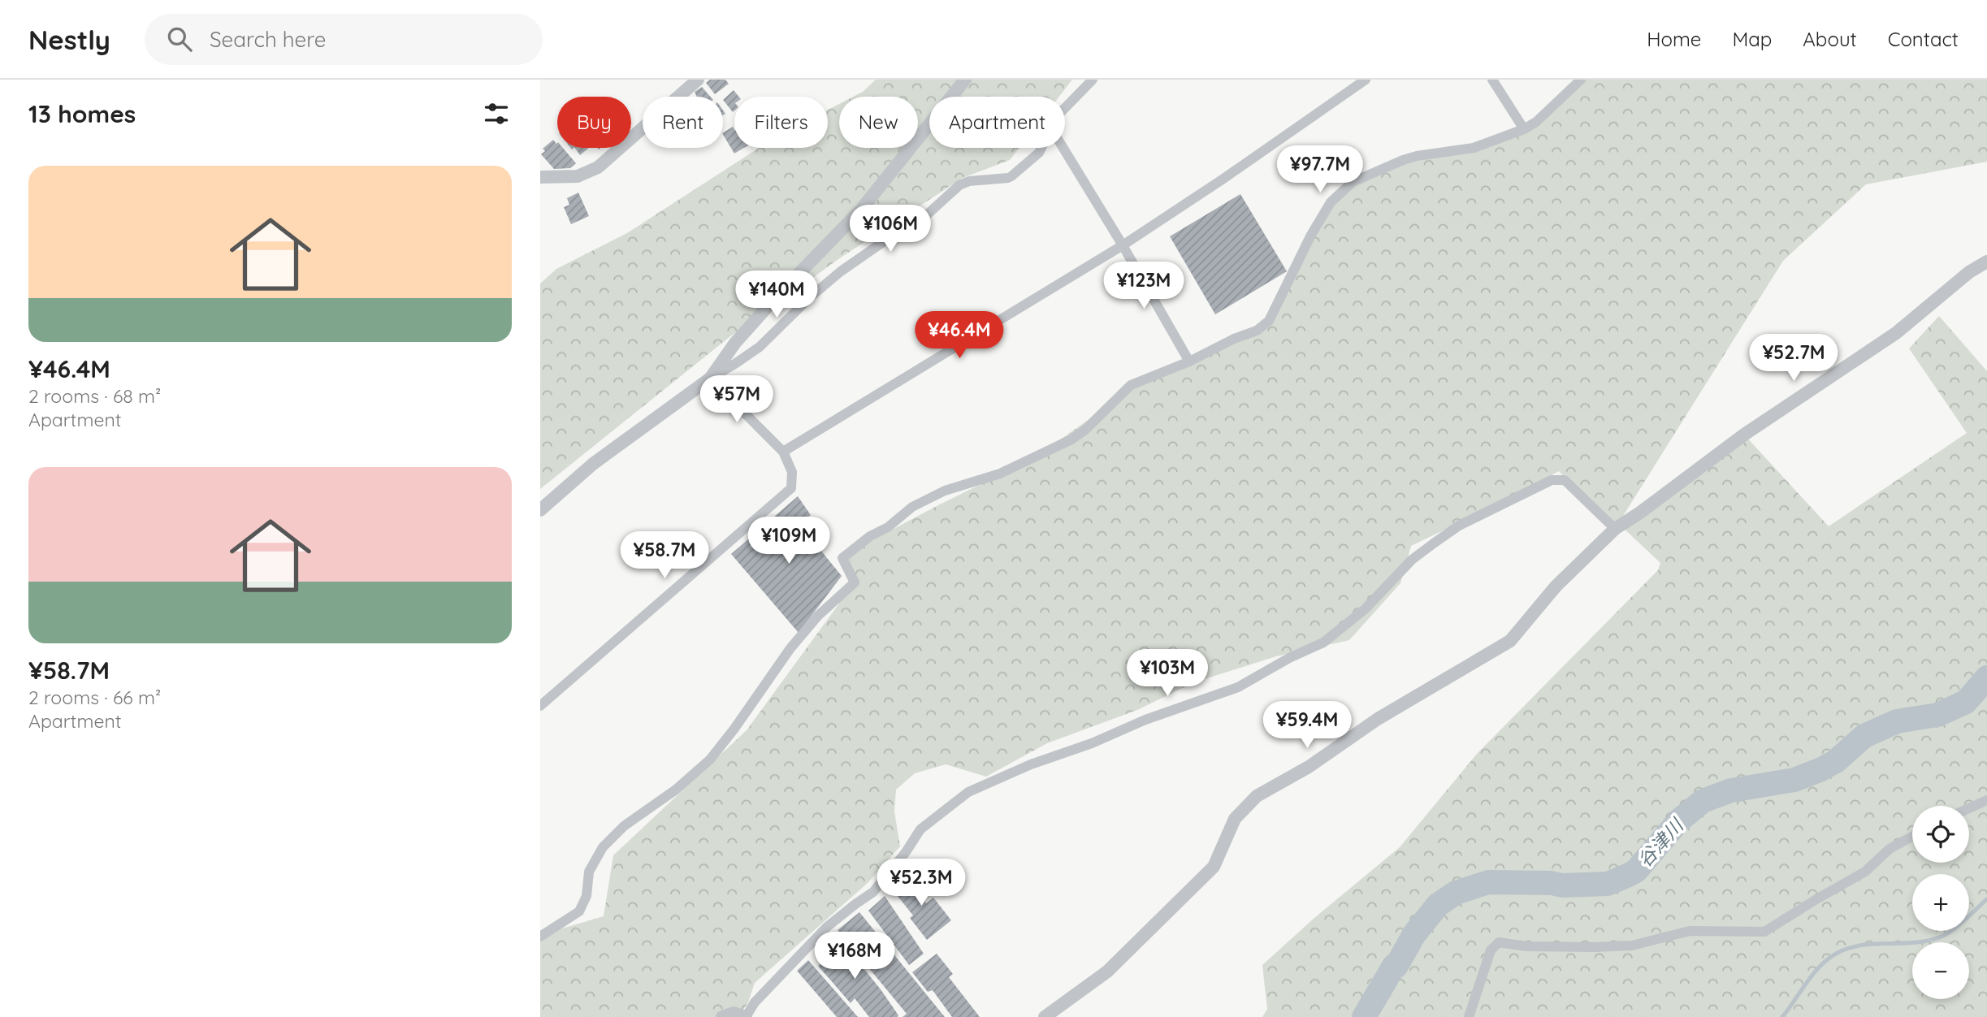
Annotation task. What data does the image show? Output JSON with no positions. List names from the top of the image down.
{
  "water": ["谷津川"],
  "page": {
    "header": "Nestly",
    "search": "Search here",
    "nav": [
      "Home",
      "Map",
      "About",
      "Contact"
    ],
    "heading": "13 homes",
    "chip": [
      "Buy",
      "Rent",
      "Filters",
      "New",
      "Apartment"
    ],
    "price": [
      "¥97.7M",
      "¥106M",
      "¥123M",
      "¥140M",
      "¥46.4M",
      "¥52.7M",
      "¥57M",
      "¥109M",
      "¥58.7M",
      "¥103M",
      "¥59.4M",
      "¥52.3M",
      "¥168M"
    ],
    "list": [
      {
        "name": "¥46.4M",
        "note": "2 rooms · 68 m² · Apartment"
      },
      {
        "name": "¥58.7M",
        "note": "2 rooms · 66 m² · Apartment"
      }
    ],
    "map_buttons": ["+", "−"]
  }
}
